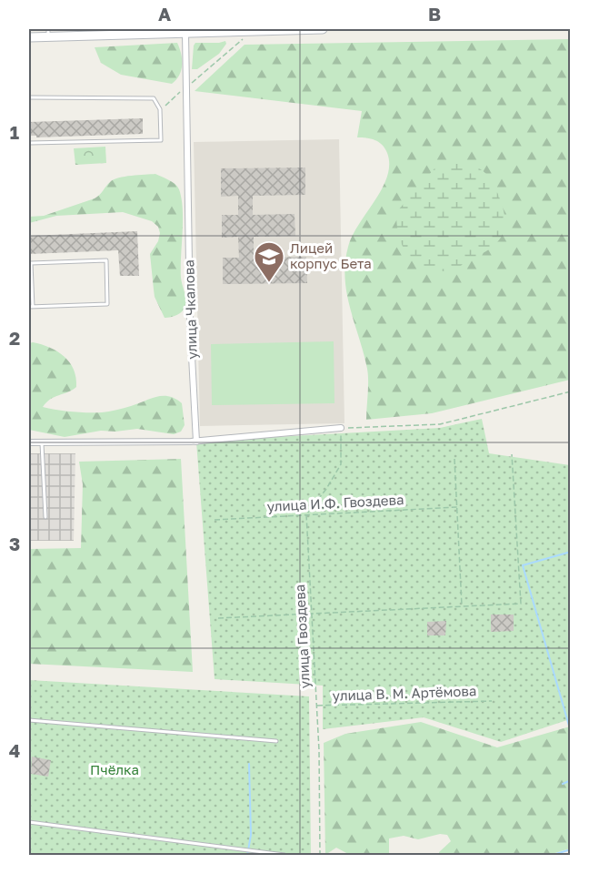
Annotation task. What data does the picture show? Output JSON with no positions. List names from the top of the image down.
{
  "streets": {
    "street": ["улица Чкалова"],
    "path": ["улица И.Ф. Гвоздева", "улица Гвоздева", "улица В. М. Артёмова"]
  },
  "crossings": [
    ["улица И.Ф. Гвоздева", "улица Гвоздева"],
    ["улица Гвоздева", "улица В. М. Артёмова"]
  ],
  "parks": ["Пчёлка"],
  "places": {
    "school or university": ["Лицей корпус Бета"]
  },
  "grid": {
    "columns": ["A", "B"],
    "rows": [
      "1",
      "2",
      "3",
      "4"
    ]
  }
}
